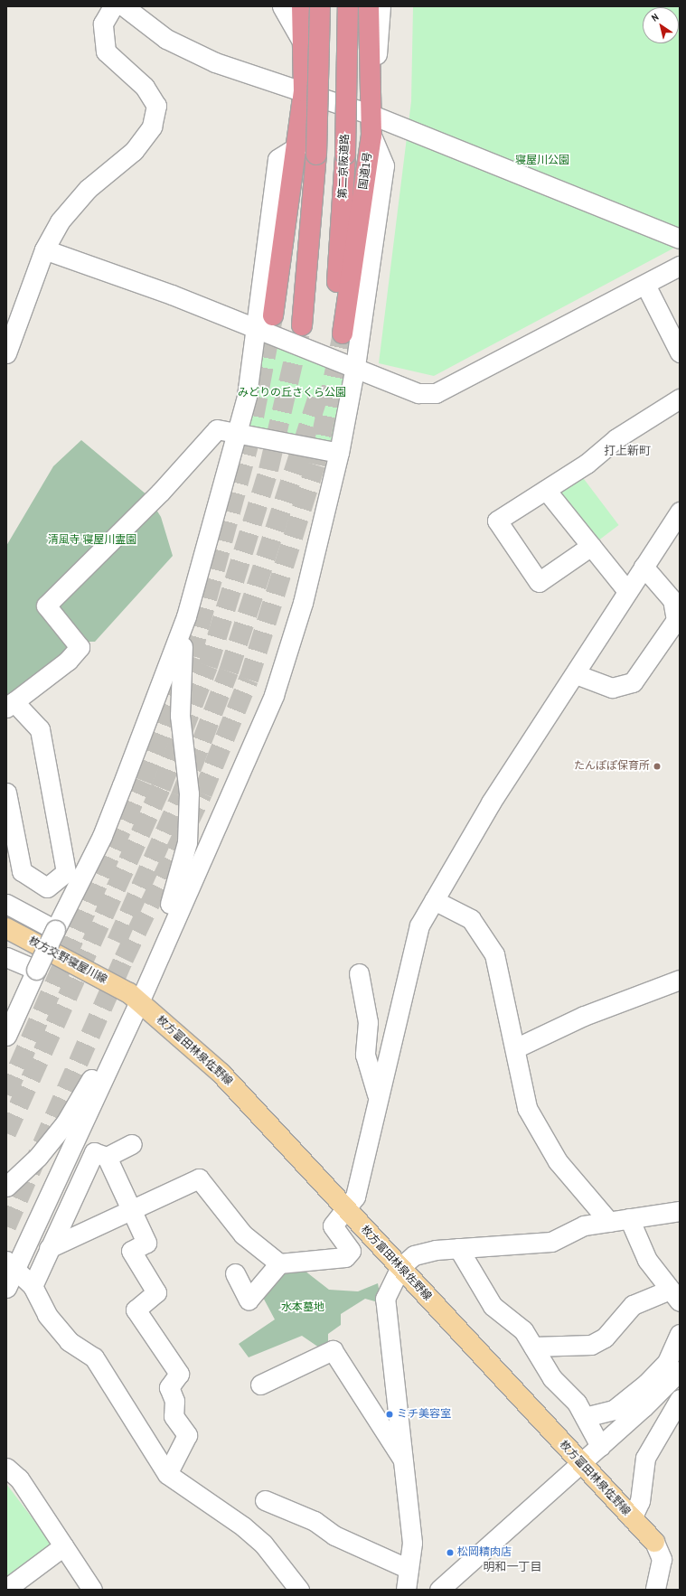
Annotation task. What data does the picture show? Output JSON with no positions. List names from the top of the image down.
{
  "streets": {
    "highway": ["第二京阪道路", "国道1号"],
    "main road": ["枚方交野寝屋川線", "枚方富田林泉佐野線"]
  },
  "crossings": [
    ["第二京阪道路", "国道1号"],
    ["枚方交野寝屋川線", "枚方富田林泉佐野線"]
  ],
  "districts": ["打上新町", "明和一丁目"],
  "parks": [
    "寝屋川公園",
    "みどりの丘さくら公園",
    "清風寺 寝屋川霊園",
    "水本墓地"
  ],
  "places": ["たんぽぽ保育所", "ミチ美容室", "松岡精肉店"],
  "north": "top left"
}
